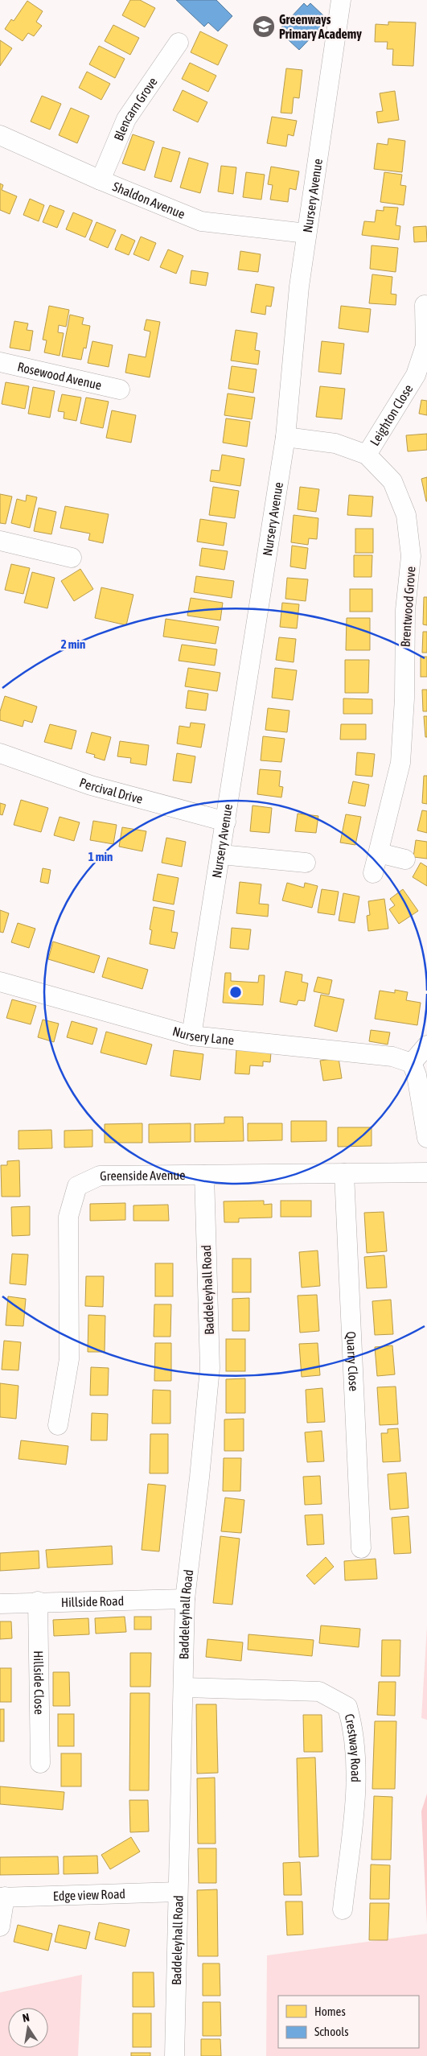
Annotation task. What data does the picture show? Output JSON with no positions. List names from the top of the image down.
{
  "streets": {
    "street": [
      "Blencarn Grove",
      "Nursery Avenue",
      "Shaldon Avenue",
      "Rosewood Avenue",
      "Leighton Close",
      "Brentwood Grove",
      "Percival Drive",
      "Nursery Lane",
      "Greenside Avenue",
      "Baddeleyhall Road",
      "Quarry Close",
      "Hillside Road",
      "Hillside Close",
      "Crestway Road",
      "Edge view Road"
    ]
  },
  "crossings": [
    ["Blencarn Grove", "Shaldon Avenue"],
    ["Nursery Avenue", "Shaldon Avenue"],
    ["Nursery Avenue", "Brentwood Grove"],
    ["Nursery Avenue", "Percival Drive"],
    ["Nursery Avenue", "Nursery Lane"],
    ["Leighton Close", "Brentwood Grove"],
    ["Greenside Avenue", "Baddeleyhall Road"],
    ["Greenside Avenue", "Quarry Close"],
    ["Baddeleyhall Road", "Hillside Road"],
    ["Baddeleyhall Road", "Crestway Road"],
    ["Baddeleyhall Road", "Edge view Road"],
    ["Hillside Road", "Hillside Close"]
  ],
  "places": {
    "school or university": ["Greenways Primary Academy"]
  },
  "legend": ["Homes", "Schools"],
  "north": "top",
  "rings": ["2 min", "1 min"]
}
